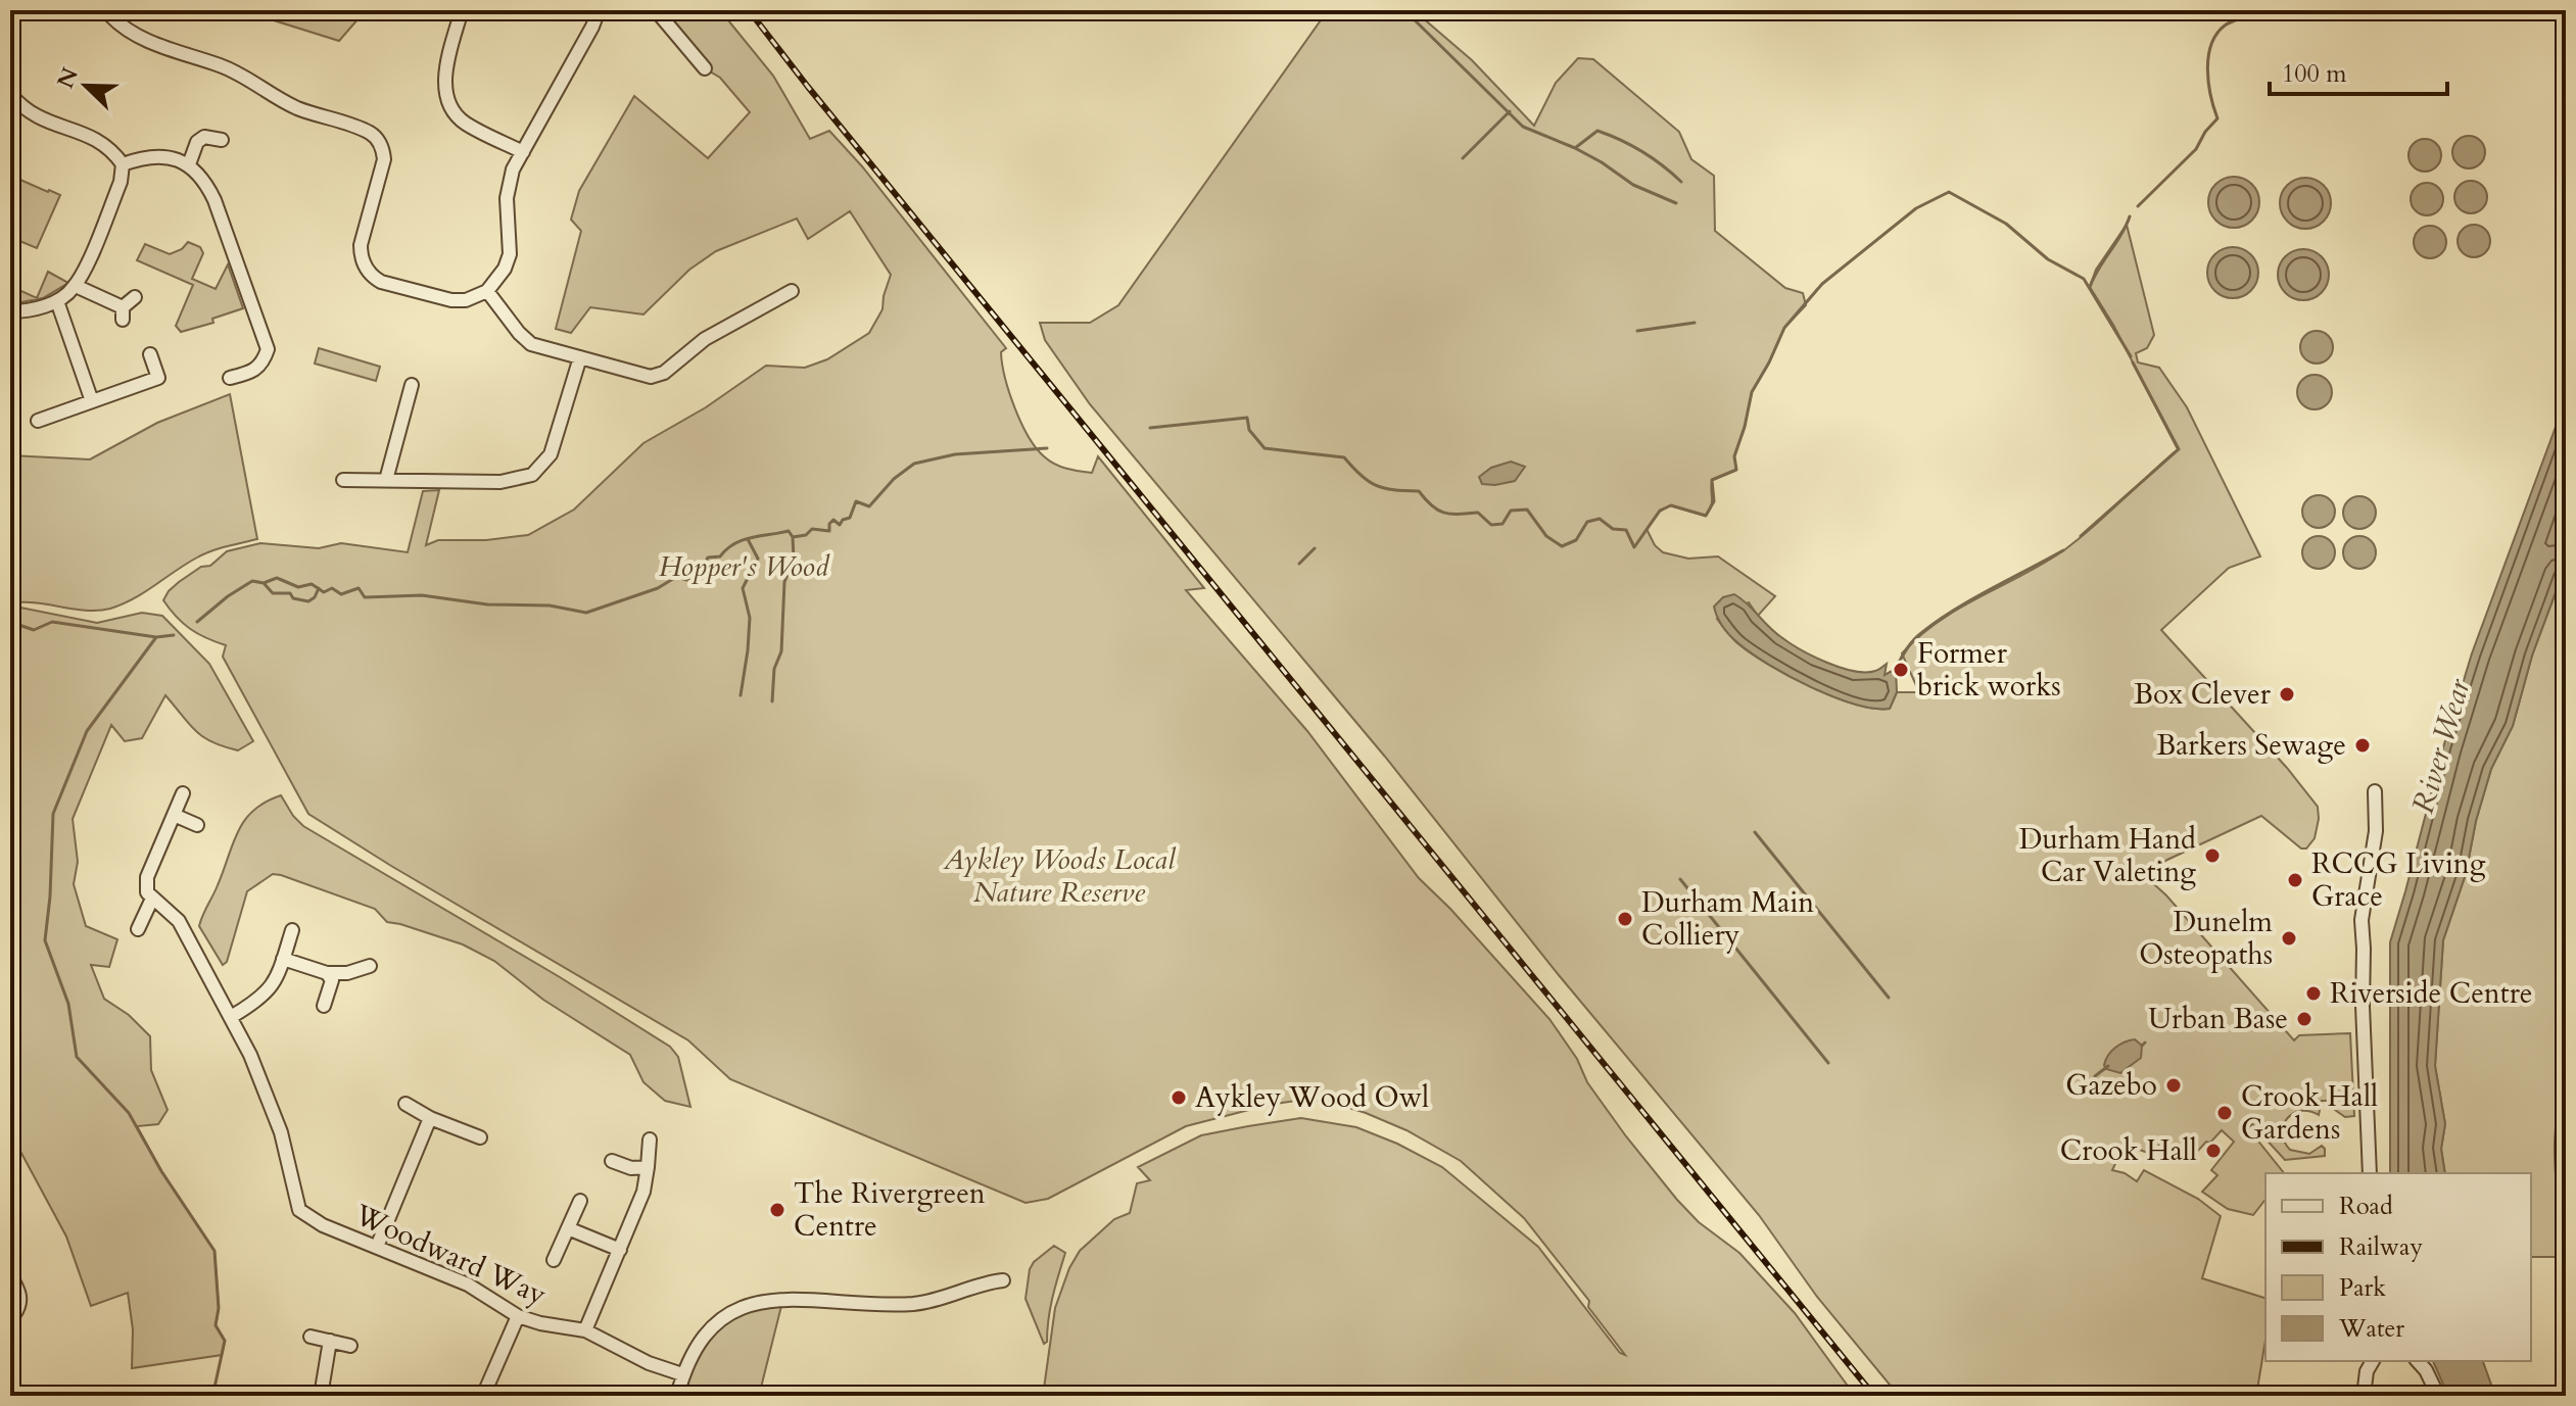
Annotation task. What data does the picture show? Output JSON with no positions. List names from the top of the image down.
{
  "streets": {
    "street": ["Woodward Way"]
  },
  "water": ["River Wear"],
  "parks": ["Hopper's Wood", "Aykley Woods Local Nature Reserve"],
  "places": [
    "Former brick works",
    "Box Clever",
    "Barkers Sewage",
    "Durham Hand Car Valeting",
    "RCCG Living Grace",
    "Durham Main Colliery",
    "Dunelm Osteopaths",
    "Riverside Centre",
    "Urban Base",
    "Gazebo",
    "Aykley Wood Owl",
    "Crook Hall Gardens",
    "Crook Hall",
    "The Rivergreen Centre"
  ],
  "legend": [
    "Road",
    "Railway",
    "Park",
    "Water"
  ],
  "scale_bar": "100 m",
  "north": "top left"
}
